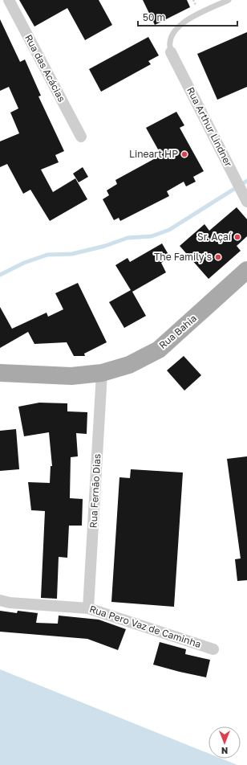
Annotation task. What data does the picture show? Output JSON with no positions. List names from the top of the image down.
{
  "streets": {
    "main road": ["Rua Bahia"],
    "street": [
      "Rua das Acácias",
      "Rua Arthur Lindner",
      "Rua Fernão Dias",
      "Rua Pero Vaz de Caminha"
    ]
  },
  "crossings": [
    ["Rua Bahia", "Rua Fernão Dias"],
    ["Rua Fernão Dias", "Rua Pero Vaz de Caminha"]
  ],
  "places": ["Lineart HP", "Sr. Açaí", "The Family's"],
  "scale_bar": "50 m",
  "north": "bottom"
}
